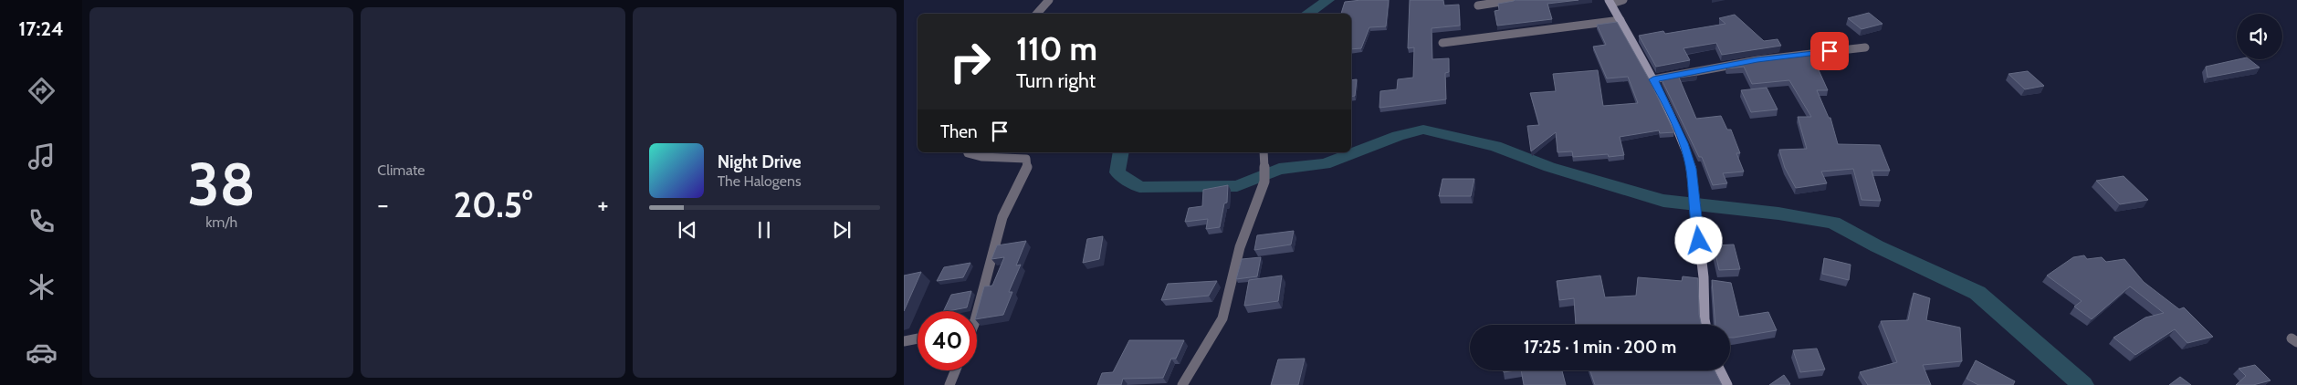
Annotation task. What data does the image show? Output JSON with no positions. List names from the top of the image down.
{
  "page": {
    "tabs": "17:24",
    "tile": [
      ["38", "km/h"],
      "Climate"
    ],
    "turn": ["110 m", "Turn right"],
    "then": "Then",
    "song": ["Night Drive", "The Halogens"],
    "heat": ["−", "20.5°", "+"],
    "limit": "40",
    "trip": "17:25 · 1 min · 200 m"
  }
}
